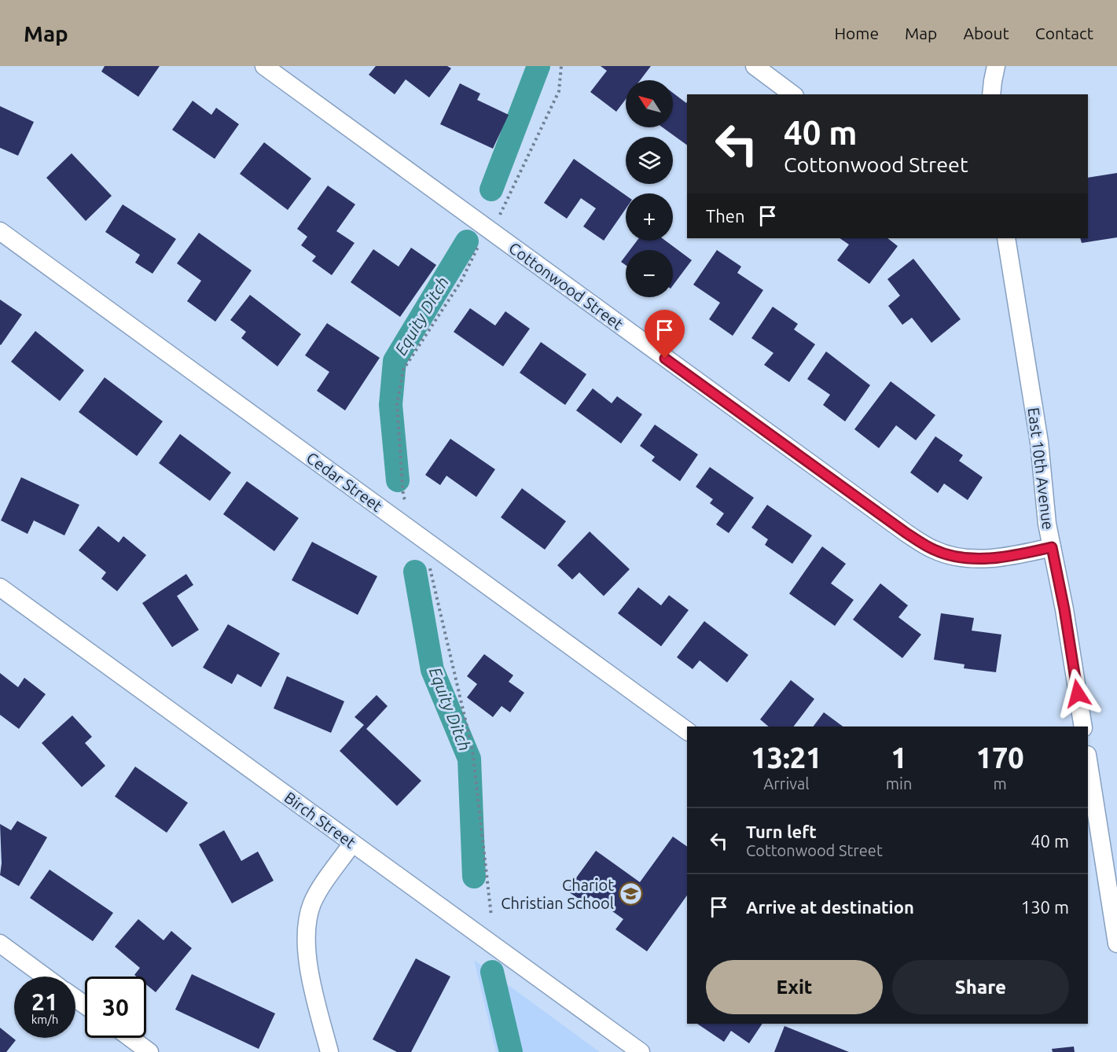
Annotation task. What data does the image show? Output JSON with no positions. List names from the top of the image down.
{
  "streets": {
    "street": [
      "Cottonwood Street",
      "East 10th Avenue",
      "Cedar Street",
      "Birch Street"
    ]
  },
  "crossings": [
    ["Cottonwood Street", "East 10th Avenue"]
  ],
  "water": ["Equity Ditch"],
  "places": {
    "school or university": ["Chariot Christian School"]
  },
  "north": "top left",
  "page": {
    "header": "Map",
    "nav": [
      "Home",
      "Map",
      "About",
      "Contact"
    ],
    "map_buttons": ["+", "−"],
    "turn": ["40 m", "Cottonwood Street"],
    "then": "Then",
    "eta": [
      "13:21",
      "Arrival",
      "1",
      "min",
      "170",
      "m"
    ],
    "list": [
      {
        "name": "Turn left",
        "note": "Cottonwood Street",
        "value": "40 m"
      },
      {
        "name": "Arrive at destination",
        "value": "130 m"
      }
    ],
    "buttons": ["Exit", "Share"],
    "speed": "21 km/h",
    "limit": "30"
  }
}
